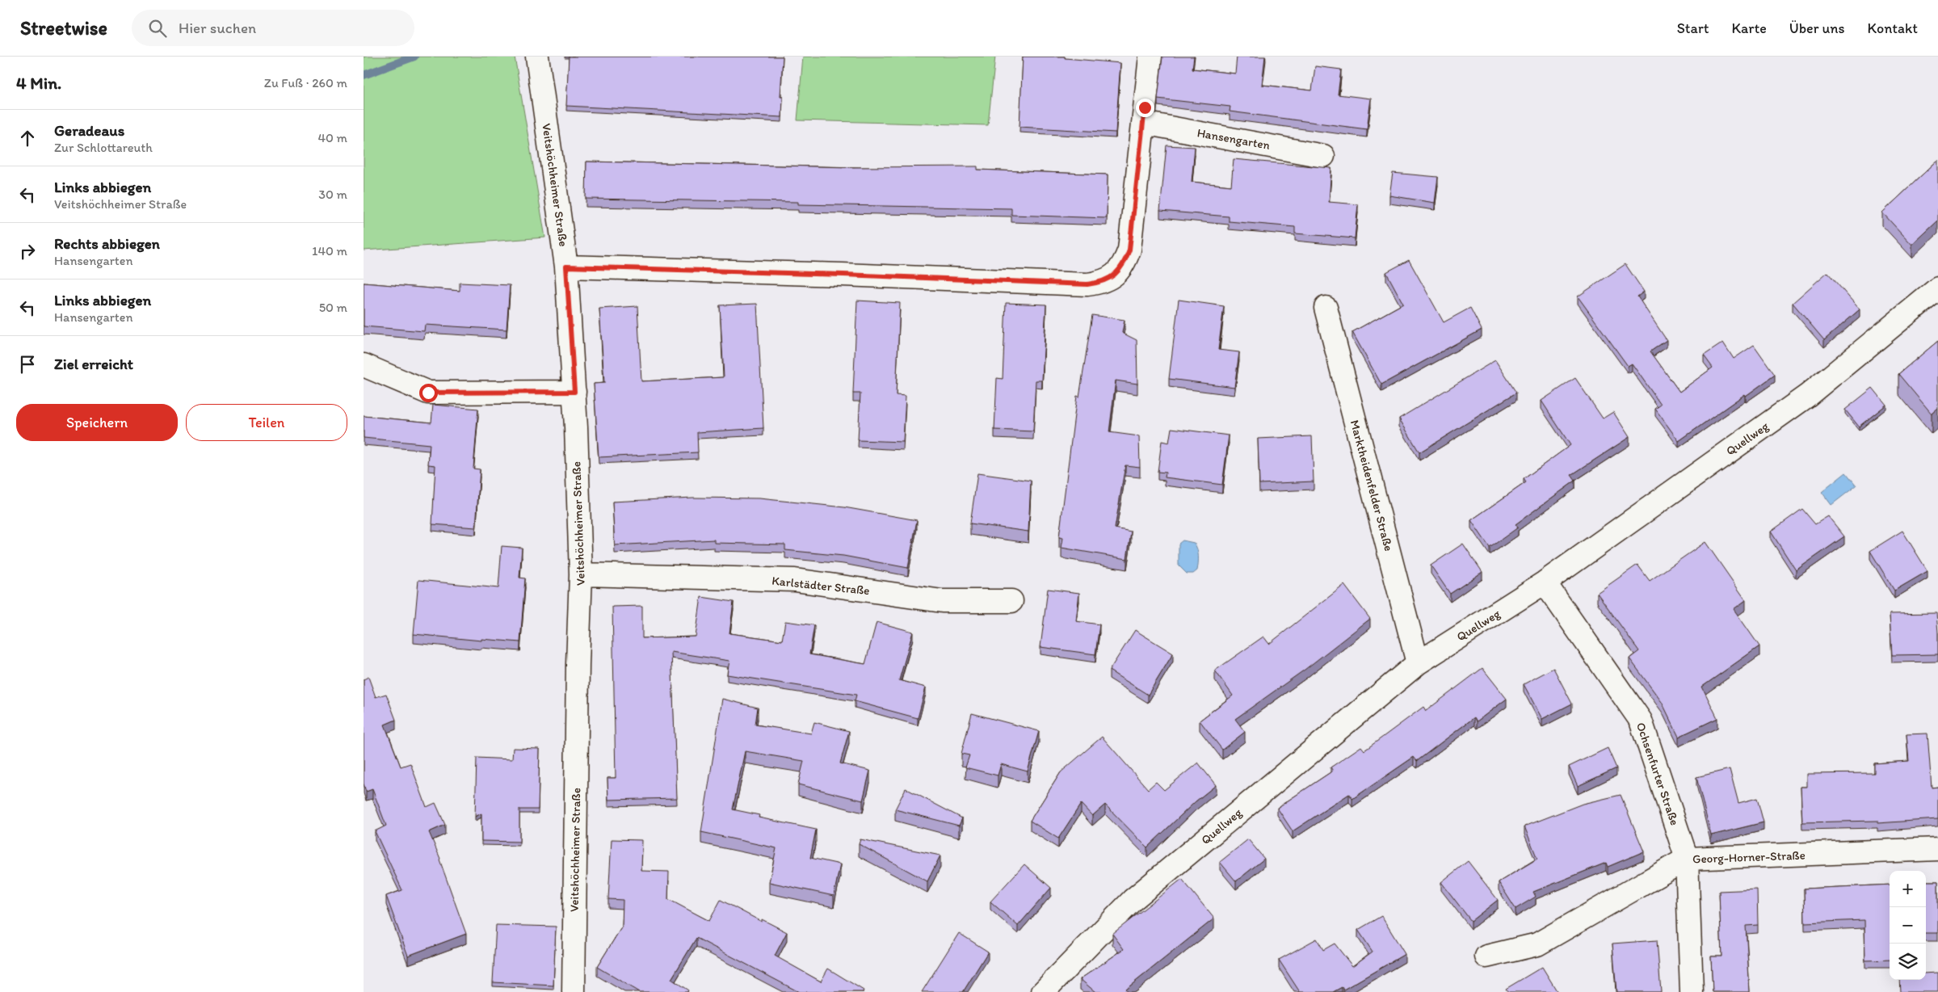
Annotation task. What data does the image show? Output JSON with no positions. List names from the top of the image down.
{
  "streets": {
    "street": [
      "Hansengarten",
      "Veitshöchheimer Straße",
      "Quellweg",
      "Marktheidenfelder Straße",
      "Karlstädter Straße",
      "Ochsenfurter Straße",
      "Georg-Horner-Straße"
    ]
  },
  "crossings": [
    ["Veitshöchheimer Straße", "Karlstädter Straße"],
    ["Quellweg", "Marktheidenfelder Straße"],
    ["Quellweg", "Ochsenfurter Straße"],
    ["Ochsenfurter Straße", "Georg-Horner-Straße"]
  ],
  "page": {
    "header": "Streetwise",
    "search": "Hier suchen",
    "nav": [
      "Start",
      "Karte",
      "Über uns",
      "Kontakt"
    ],
    "heading": ["4 Min.", "Zu Fuß · 260 m"],
    "list": [
      ["Geradeaus", "Zur Schlottareuth", "40 m"],
      ["Links abbiegen", "Veitshöchheimer Straße", "30 m"],
      ["Rechts abbiegen", "Hansengarten", "140 m"],
      ["Links abbiegen", "Hansengarten", "50 m"],
      "Ziel erreicht"
    ],
    "buttons": ["Speichern", "Teilen"],
    "map_buttons": ["+", "−"]
  }
}
